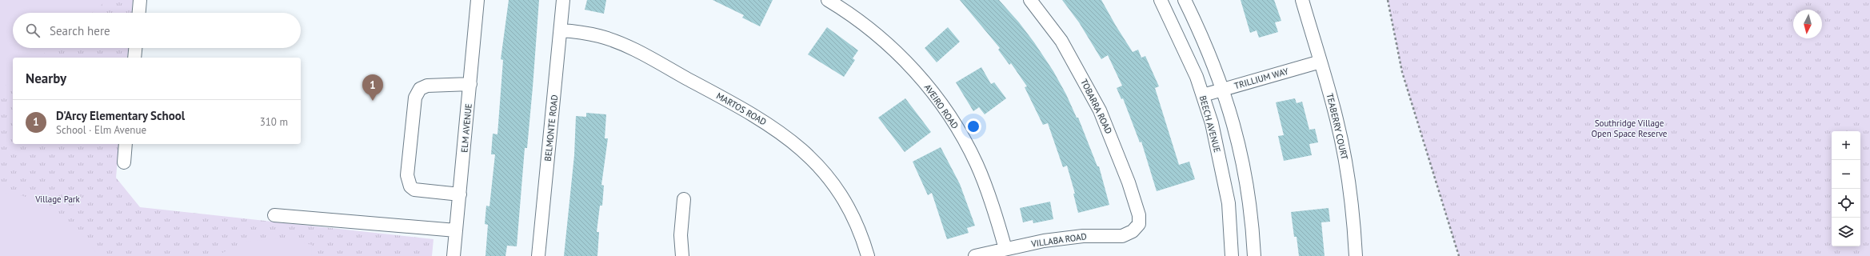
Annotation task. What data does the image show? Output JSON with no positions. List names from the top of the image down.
{
  "streets": {
    "street": [
      "TRILLIUM WAY",
      "AVEIRO ROAD",
      "TOBARRA ROAD",
      "MARTOS ROAD",
      "BEECH AVENUE",
      "TEABERRY COURT",
      "ELM AVENUE",
      "BELMONTE ROAD",
      "VILLABA ROAD"
    ]
  },
  "crossings": [
    ["TRILLIUM WAY", "BEECH AVENUE"],
    ["TRILLIUM WAY", "TEABERRY COURT"],
    ["AVEIRO ROAD", "VILLABA ROAD"],
    ["TOBARRA ROAD", "VILLABA ROAD"],
    ["MARTOS ROAD", "BELMONTE ROAD"]
  ],
  "parks": ["Southridge Village Open Space Reserve", "Village Park"],
  "north": "bottom",
  "page": {
    "search": "Search here",
    "heading": "Nearby",
    "pins": "1",
    "list": [
      {
        "mark": "1",
        "name": "D'Arcy Elementary School",
        "note": "School · Elm Avenue",
        "value": "310 m"
      }
    ],
    "map_buttons": ["+", "−"]
  }
}
